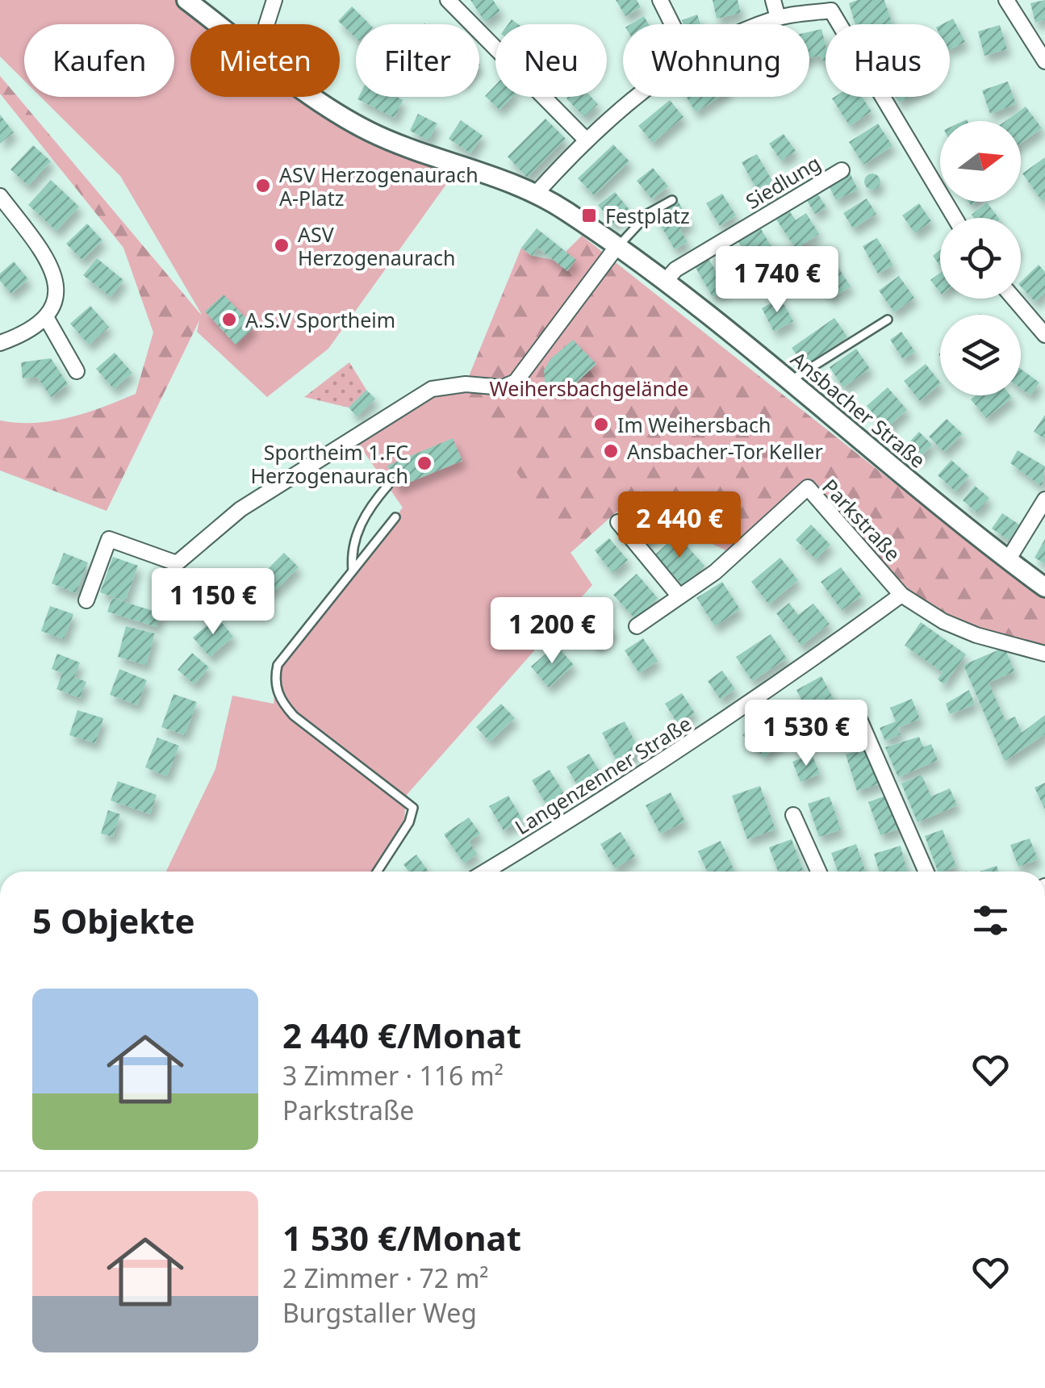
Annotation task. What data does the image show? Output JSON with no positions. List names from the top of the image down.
{
  "streets": {
    "street": [
      "Siedlung",
      "Ansbacher Straße",
      "Parkstraße",
      "Langenzenner Straße"
    ]
  },
  "crossings": [
    ["Siedlung", "Ansbacher Straße"],
    ["Parkstraße", "Langenzenner Straße"]
  ],
  "parks": ["Weihersbachgelände"],
  "places": {
    "other": [
      "ASV Herzogenaurach A-Platz",
      "ASV Herzogenaurach",
      "A.S.V Sportheim",
      "Im Weihersbach",
      "Ansbacher-Tor Keller",
      "Sportheim 1.FC Herzogenaurach"
    ],
    "transit": ["Festplatz"]
  },
  "north": "right",
  "page": {
    "chip": [
      "Kaufen",
      "Mieten",
      "Filter",
      "Neu",
      "Wohnung",
      "Haus"
    ],
    "price": [
      "1 740 €",
      "2 440 €",
      "1 150 €",
      "1 200 €",
      "1 530 €"
    ],
    "heading": "5 Objekte",
    "list": [
      {
        "name": "2 440 €/Monat",
        "note": "3 Zimmer · 116 m² · Parkstraße"
      },
      {
        "name": "1 530 €/Monat",
        "note": "2 Zimmer · 72 m² · Burgstaller Weg"
      }
    ]
  }
}
